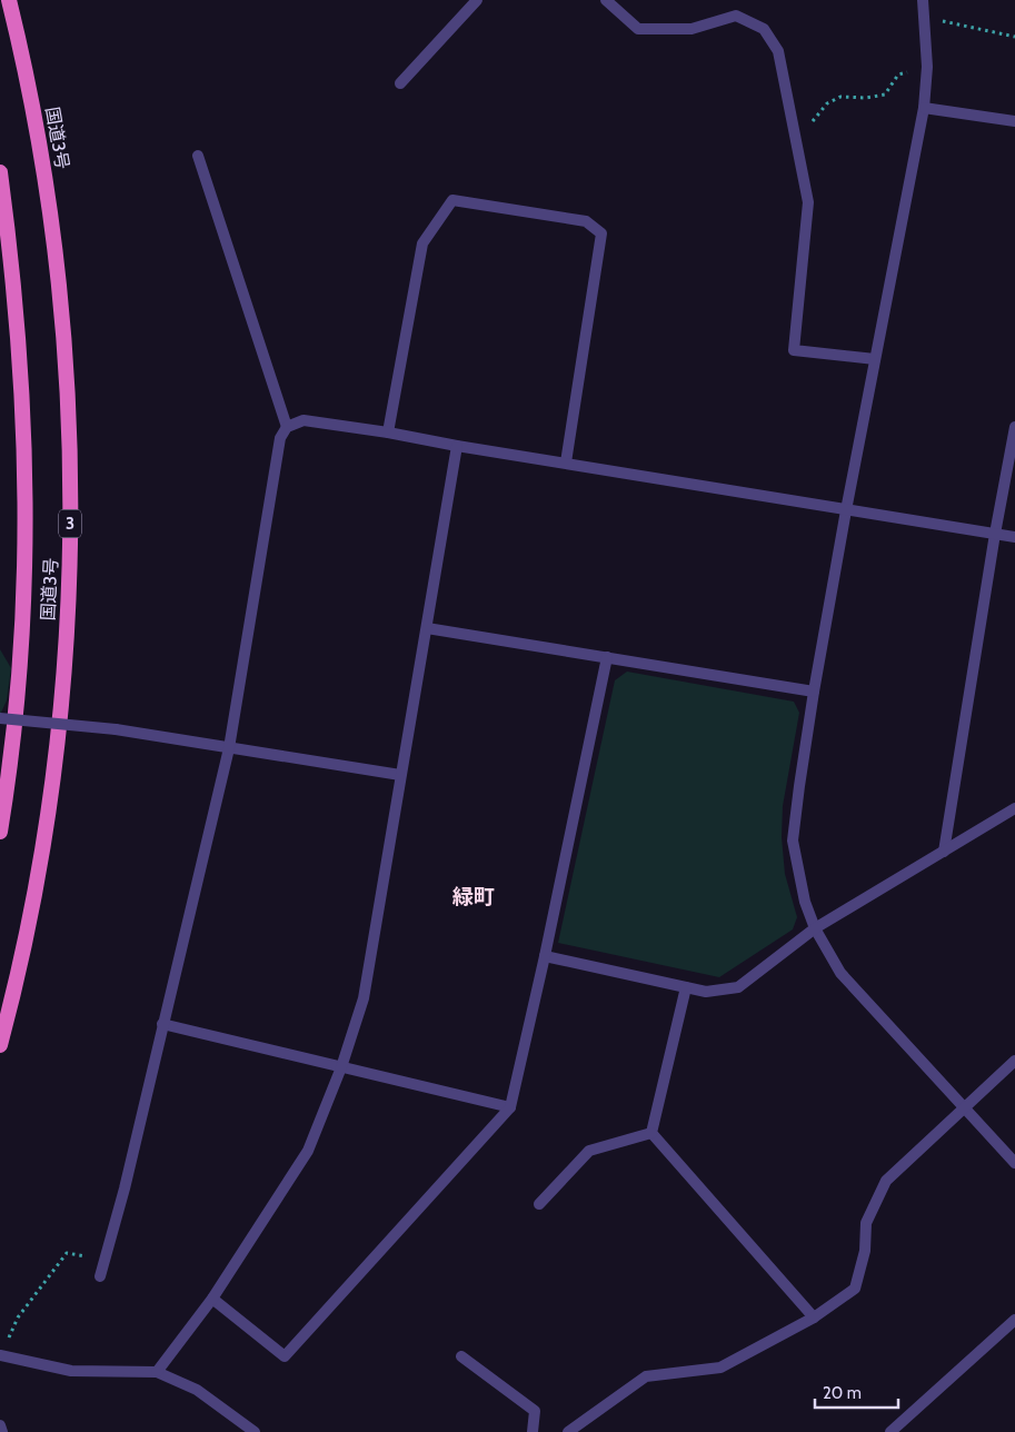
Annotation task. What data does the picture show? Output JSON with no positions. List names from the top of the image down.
{
  "streets": {
    "highway": ["国道3号", "3"]
  },
  "districts": ["緑町"],
  "scale_bar": "20 m"
}
